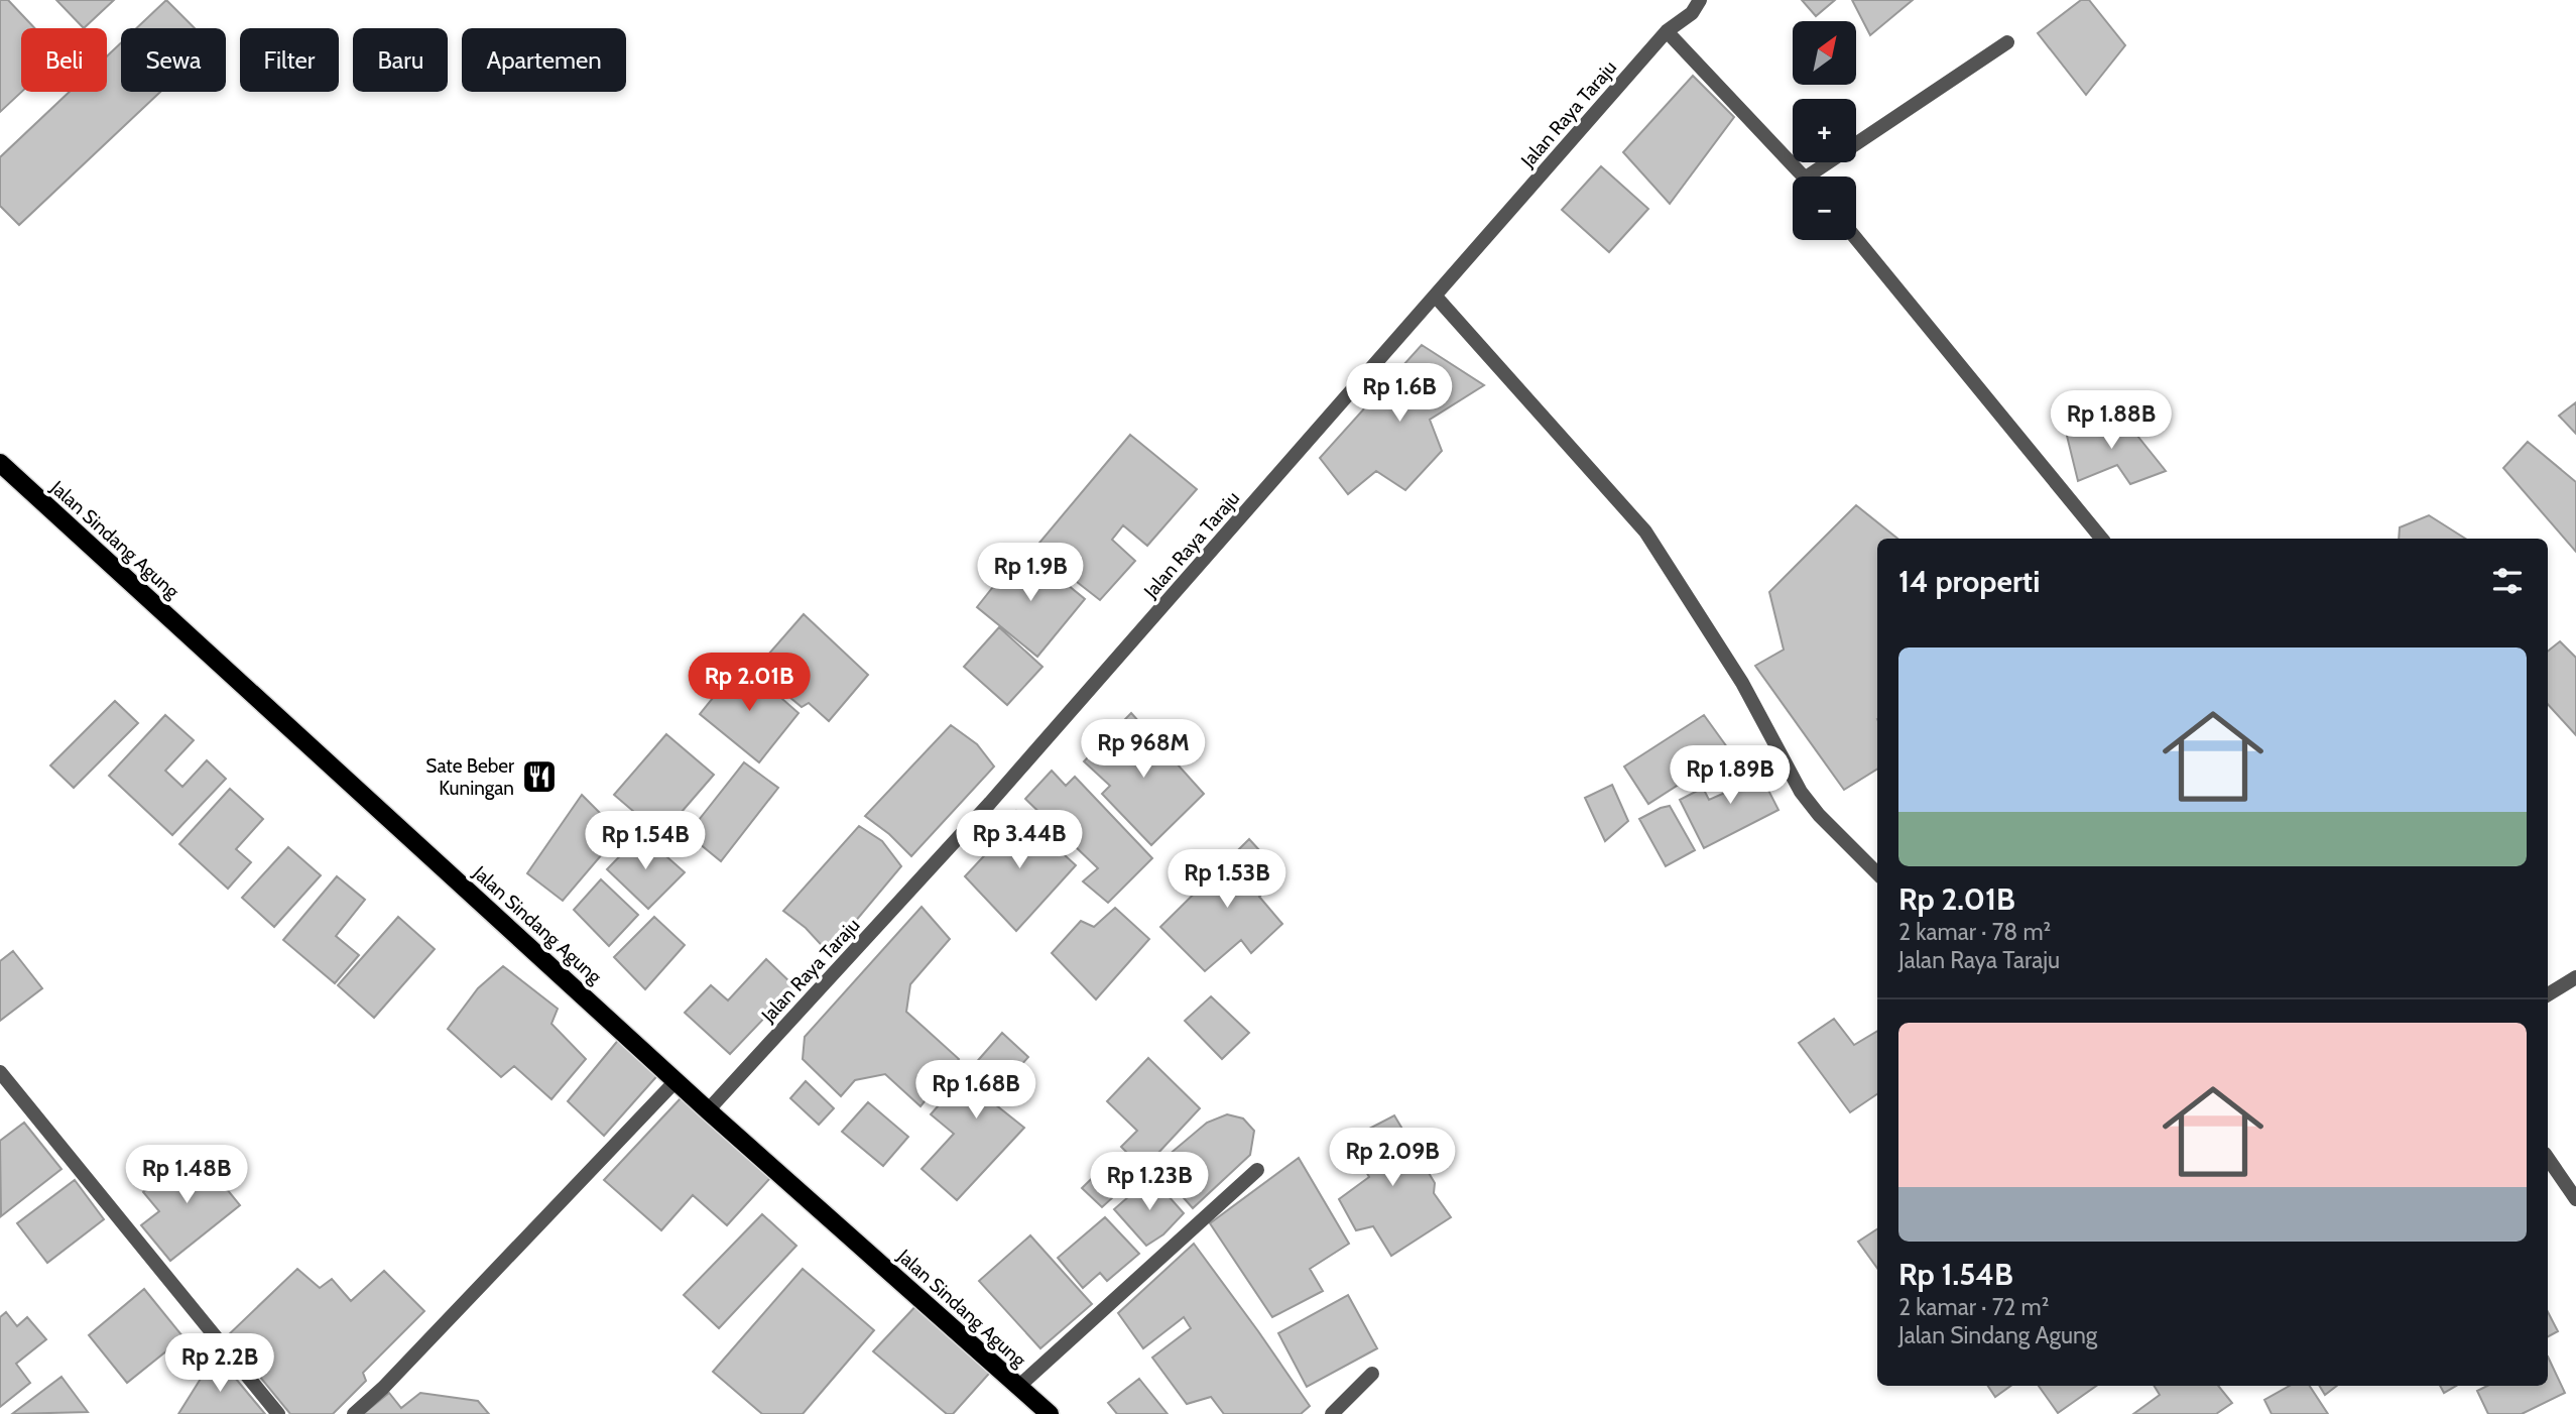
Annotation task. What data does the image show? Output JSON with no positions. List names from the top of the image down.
{
  "streets": {
    "main road": ["Jalan Sindang Agung"],
    "street": ["Jalan Raya Taraju"]
  },
  "crossings": [
    ["Jalan Raya Taraju", "Jalan Sindang Agung"]
  ],
  "places": {
    "restaurant": ["Sate Beber Kuningan"]
  },
  "north": "top right",
  "page": {
    "map_buttons": ["+", "−"],
    "chip": [
      "Beli",
      "Sewa",
      "Filter",
      "Baru",
      "Apartemen"
    ],
    "price": [
      "Rp 1.6B",
      "Rp 1.88B",
      "Rp 1.9B",
      "Rp 2.01B",
      "Rp 968M",
      "Rp 1.89B",
      "Rp 3.44B",
      "Rp 1.54B",
      "Rp 1.53B",
      "Rp 1.68B",
      "Rp 2.09B",
      "Rp 1.48B",
      "Rp 1.23B",
      "Rp 2.2B"
    ],
    "heading": "14 properti",
    "list": [
      {
        "name": "Rp 2.01B",
        "note": "2 kamar · 78 m² · Jalan Raya Taraju"
      },
      {
        "name": "Rp 1.54B",
        "note": "2 kamar · 72 m² · Jalan Sindang Agung"
      }
    ]
  }
}
